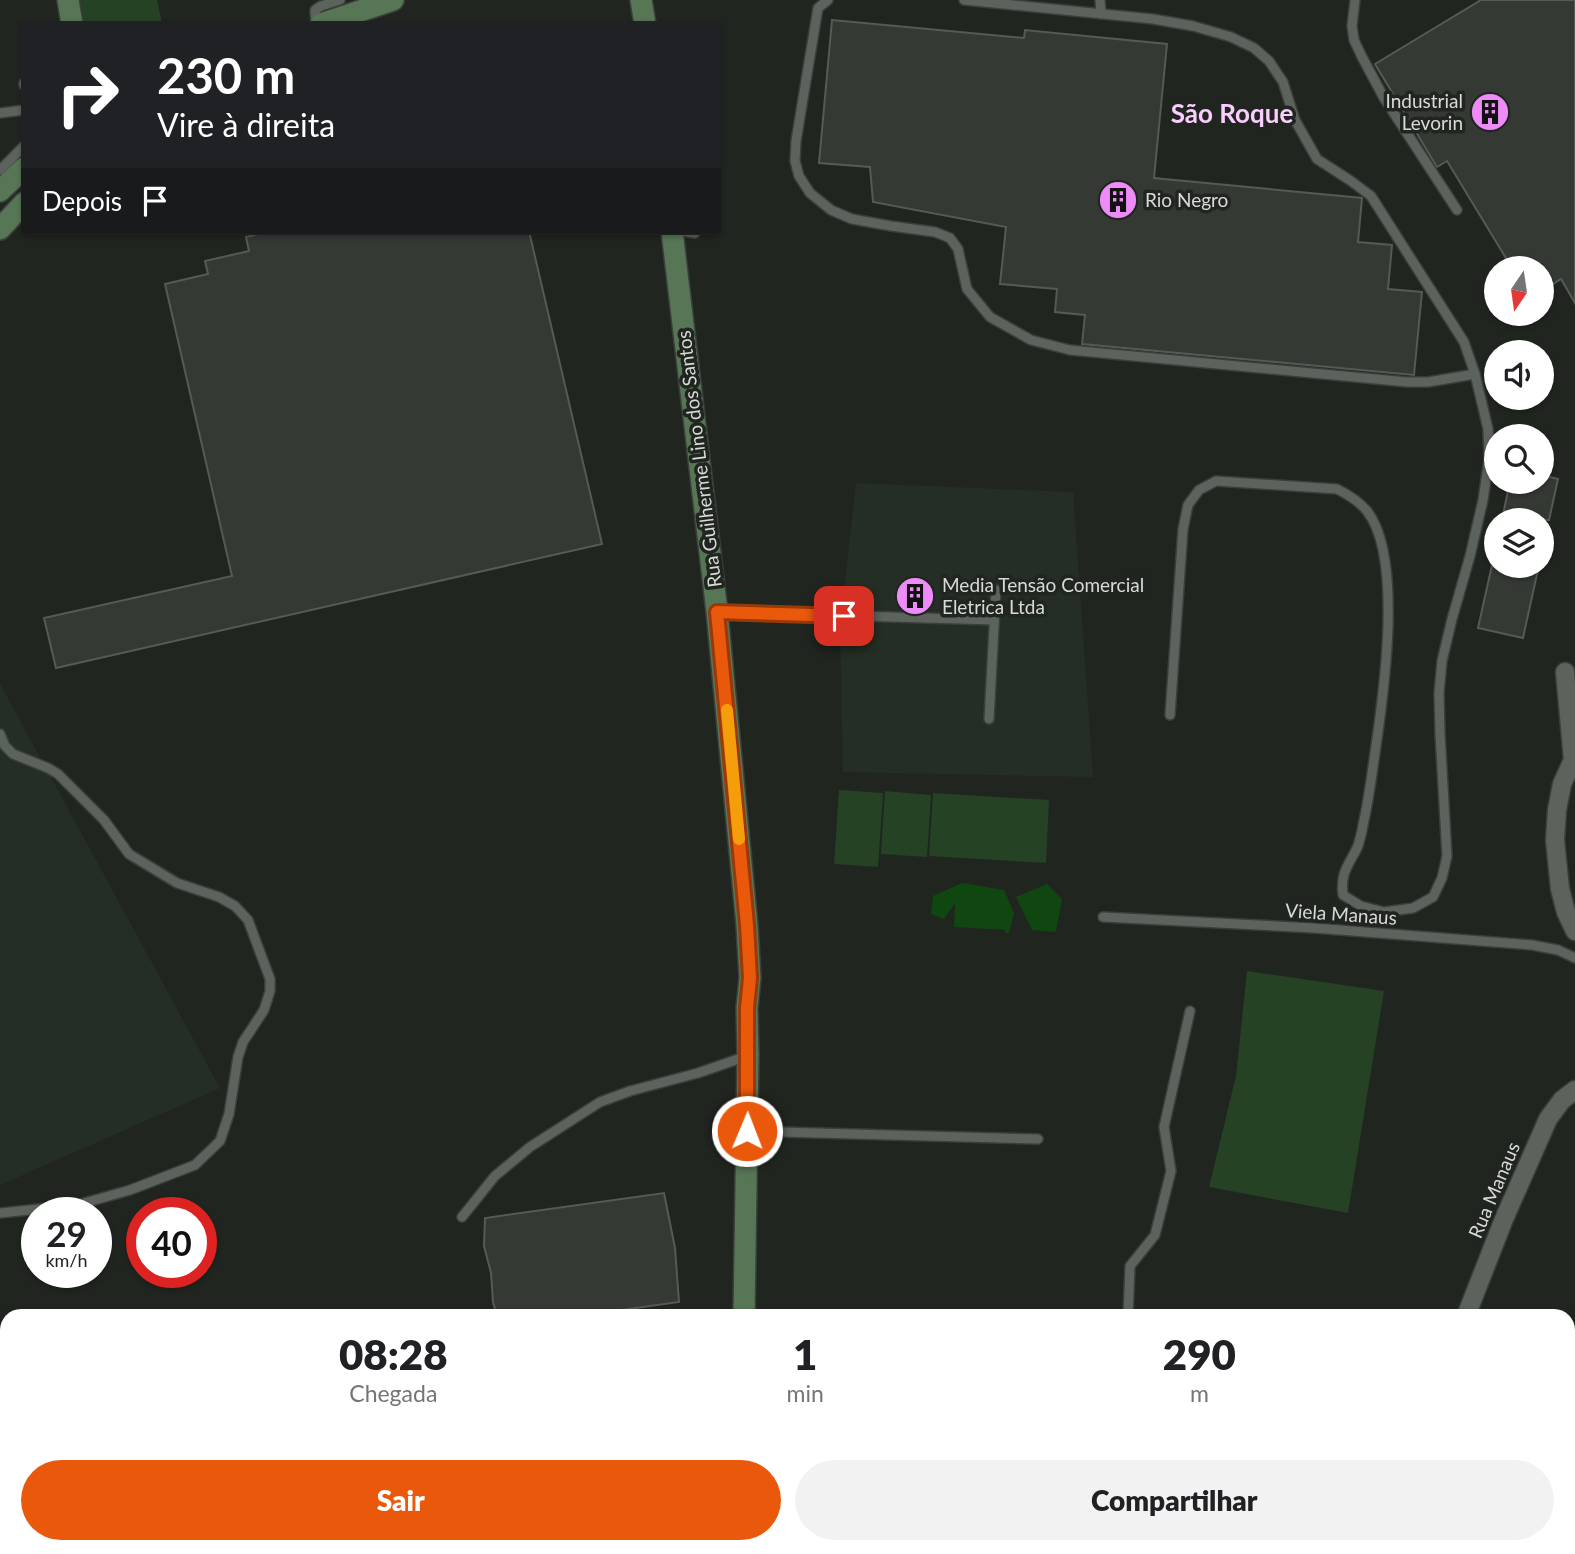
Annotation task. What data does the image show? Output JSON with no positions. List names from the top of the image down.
{
  "streets": {
    "street": ["Rua Guilherme Lino dos Santos", "Rua Manaus"],
    "lane": ["Viela Manaus"]
  },
  "districts": ["São Roque"],
  "places": {
    "building": ["Industrial Levorin", "Rio Negro", "Media Tensão Comercial Eletrica Ltda"]
  },
  "north": "bottom",
  "page": {
    "turn": ["230 m", "Vire à direita"],
    "then": "Depois",
    "speed": "29 km/h",
    "limit": "40",
    "eta": [
      "08:28",
      "Chegada",
      "1",
      "min",
      "290",
      "m"
    ],
    "buttons": ["Sair", "Compartilhar"]
  }
}
